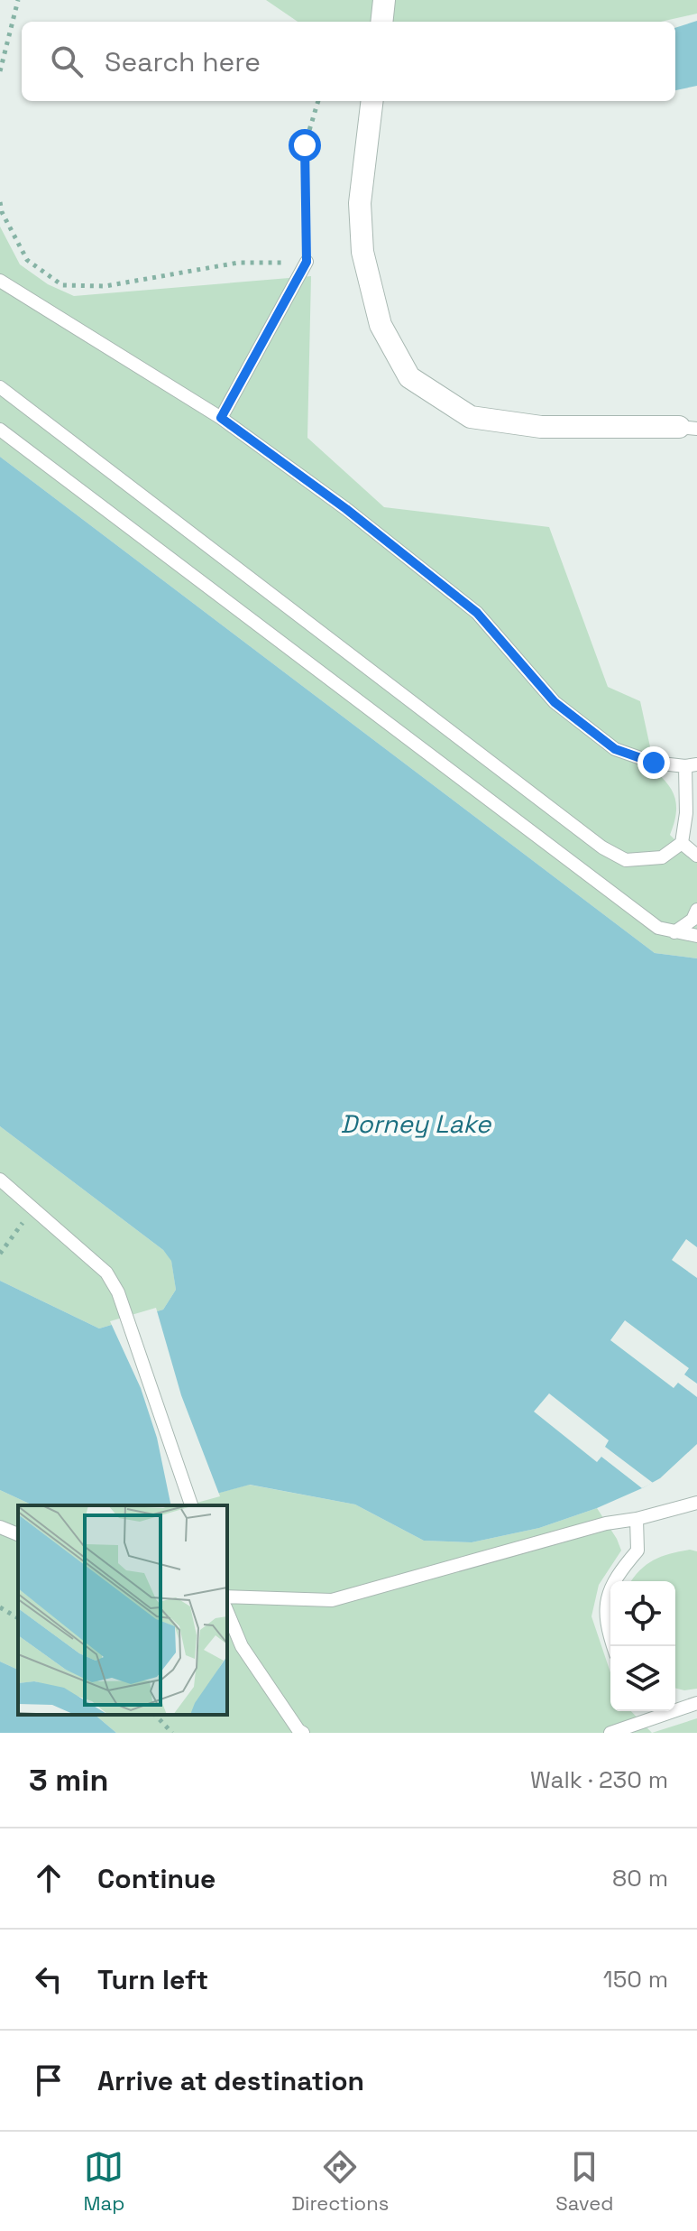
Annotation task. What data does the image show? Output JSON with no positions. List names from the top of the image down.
{
  "water": ["Dorney Lake"],
  "page": {
    "search": "Search here",
    "heading": ["3 min", "Walk · 230 m"],
    "list": [
      ["Continue", "80 m"],
      ["Turn left", "150 m"],
      "Arrive at destination"
    ],
    "nav": ["Map", "Directions", "Saved"]
  }
}
